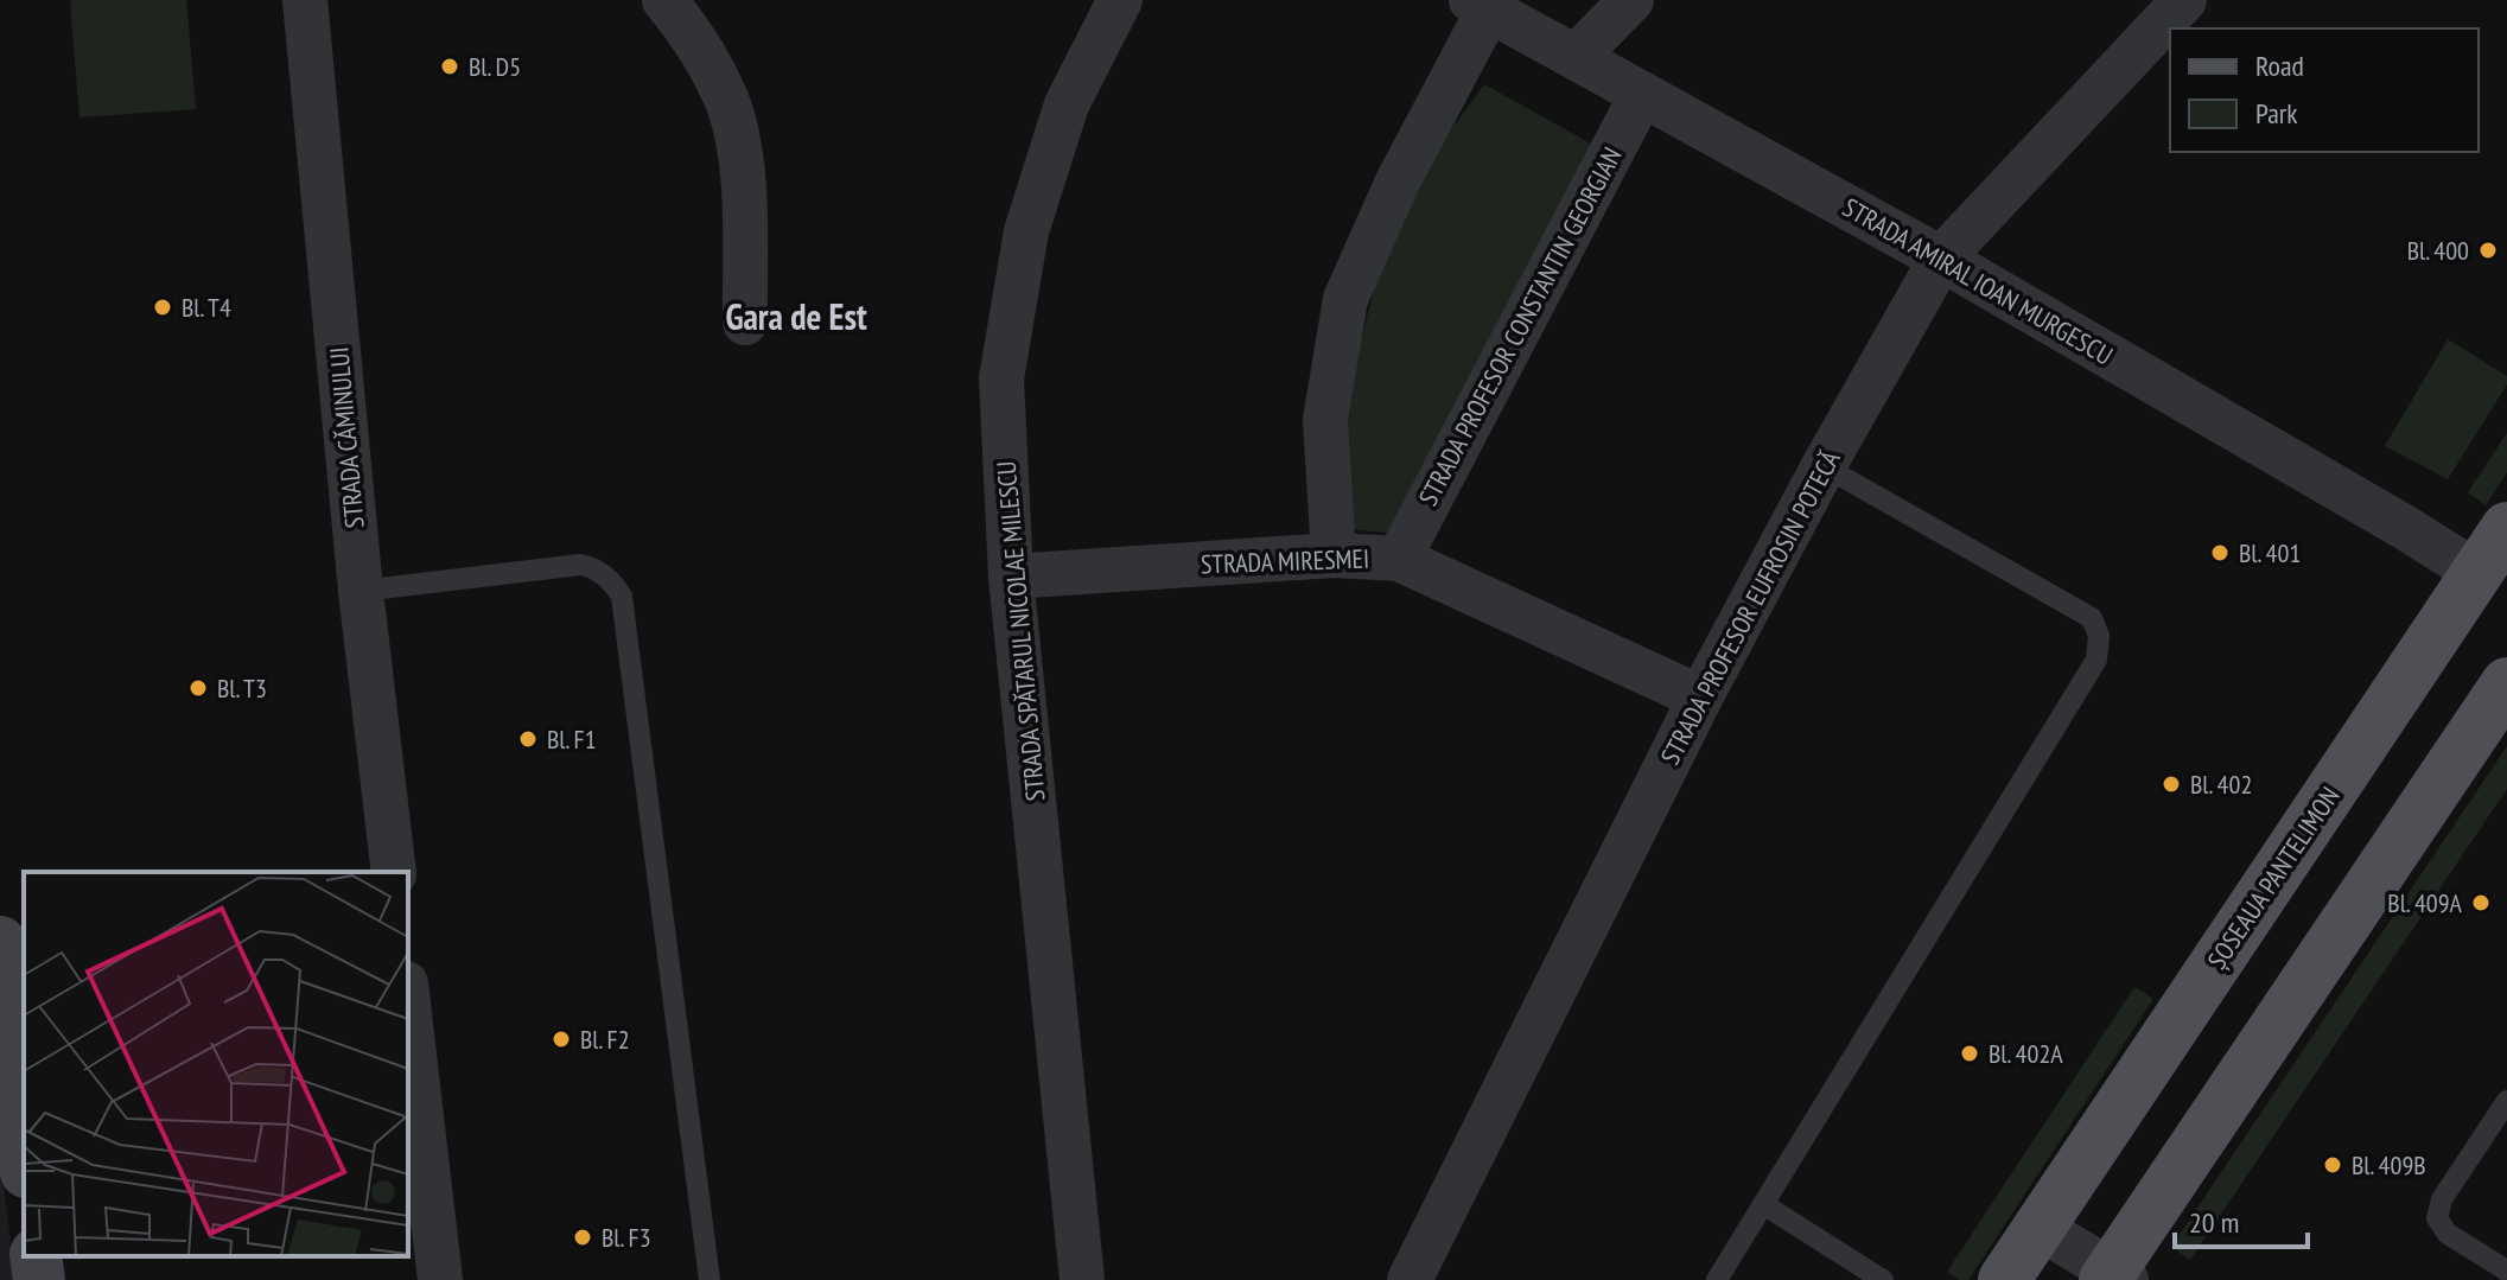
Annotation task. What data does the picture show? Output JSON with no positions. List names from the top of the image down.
{
  "streets": {
    "main road": ["ȘOSEAUA PANTELIMON"],
    "street": [
      "STRADA AMIRAL IOAN MURGESCU",
      "STRADA PROFESOR CONSTANTIN GEORGIAN",
      "STRADA CĂMINULUI",
      "STRADA MIRESMEI",
      "STRADA PROFESOR EUFROSIN POTECĂ",
      "STRADA SPĂTARUL NICOLAE MILESCU"
    ]
  },
  "crossings": [
    ["STRADA AMIRAL IOAN MURGESCU", "STRADA PROFESOR CONSTANTIN GEORGIAN"],
    ["STRADA AMIRAL IOAN MURGESCU", "STRADA PROFESOR EUFROSIN POTECĂ"],
    ["STRADA AMIRAL IOAN MURGESCU", "ȘOSEAUA PANTELIMON"],
    ["STRADA PROFESOR CONSTANTIN GEORGIAN", "STRADA MIRESMEI"],
    ["STRADA MIRESMEI", "STRADA PROFESOR EUFROSIN POTECĂ"],
    ["STRADA MIRESMEI", "STRADA SPĂTARUL NICOLAE MILESCU"]
  ],
  "districts": ["Gara de Est"],
  "places": [
    "Bl. D5",
    "Bl. 400",
    "Bl. T4",
    "Bl. 401",
    "Bl. T3",
    "Bl. F1",
    "Bl. 402",
    "Bl. 409A",
    "Bl. F2",
    "Bl. 402A",
    "Bl. 409B",
    "Bl. F3"
  ],
  "legend": ["Road", "Park"],
  "scale_bar": "20 m"
}
